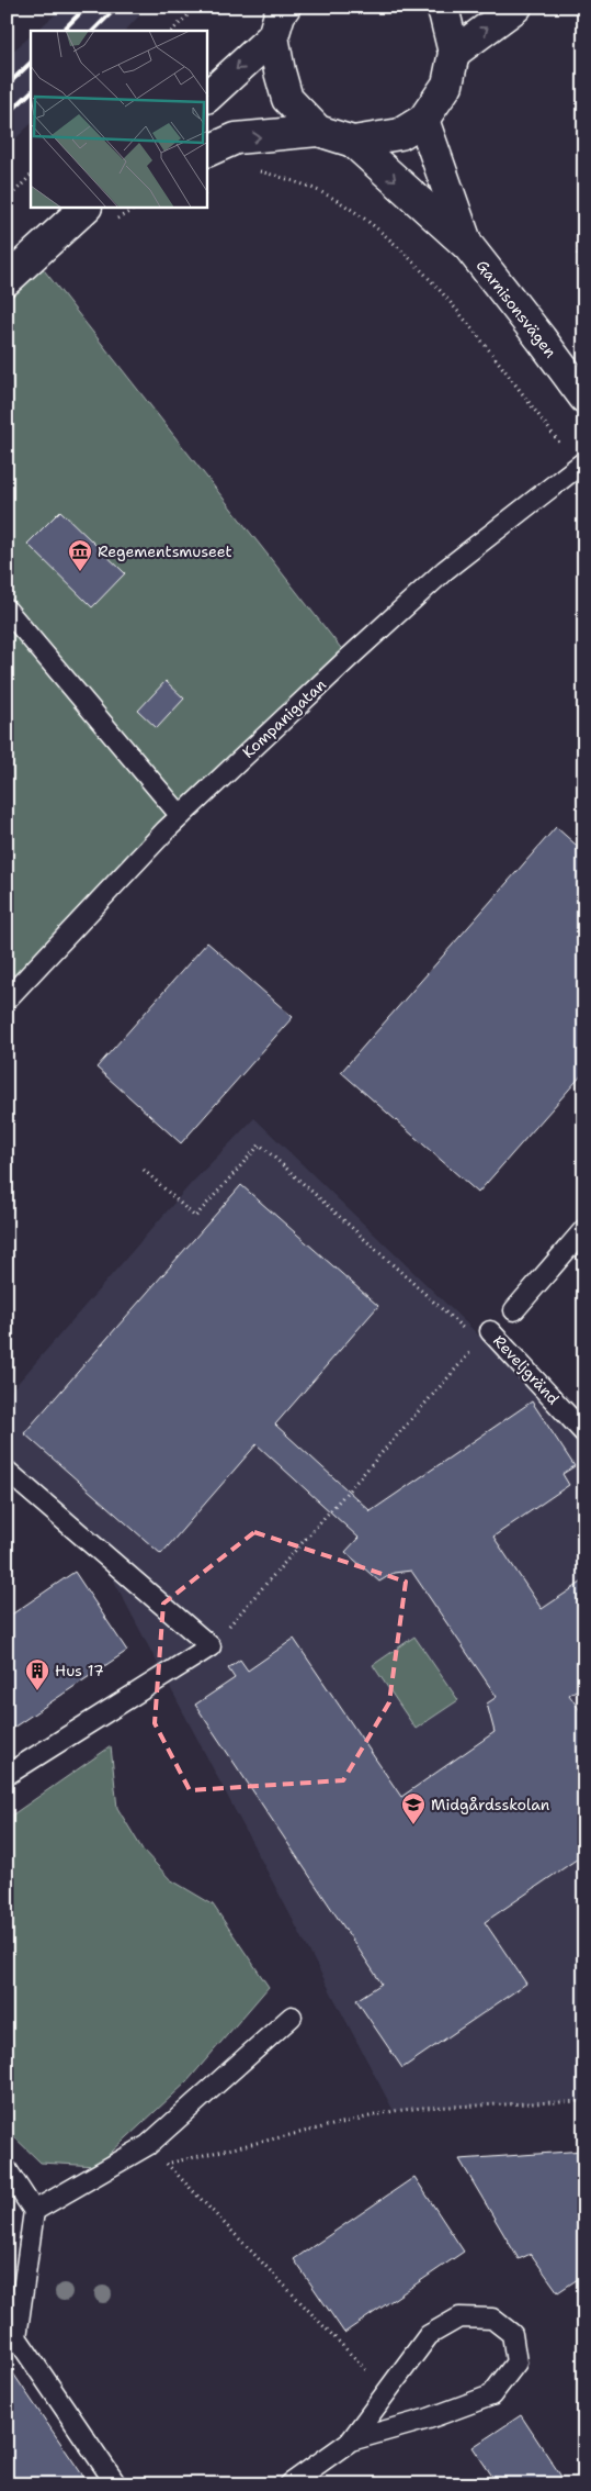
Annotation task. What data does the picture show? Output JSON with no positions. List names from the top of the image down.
{
  "streets": {
    "main road": ["Garnisonsvägen"],
    "lane": ["Kompanigatan", "Reveljgränd"]
  },
  "places": {
    "museum": ["Regementsmuseet"],
    "building": ["Hus 17"],
    "school or university": ["Midgårdsskolan"]
  }
}
